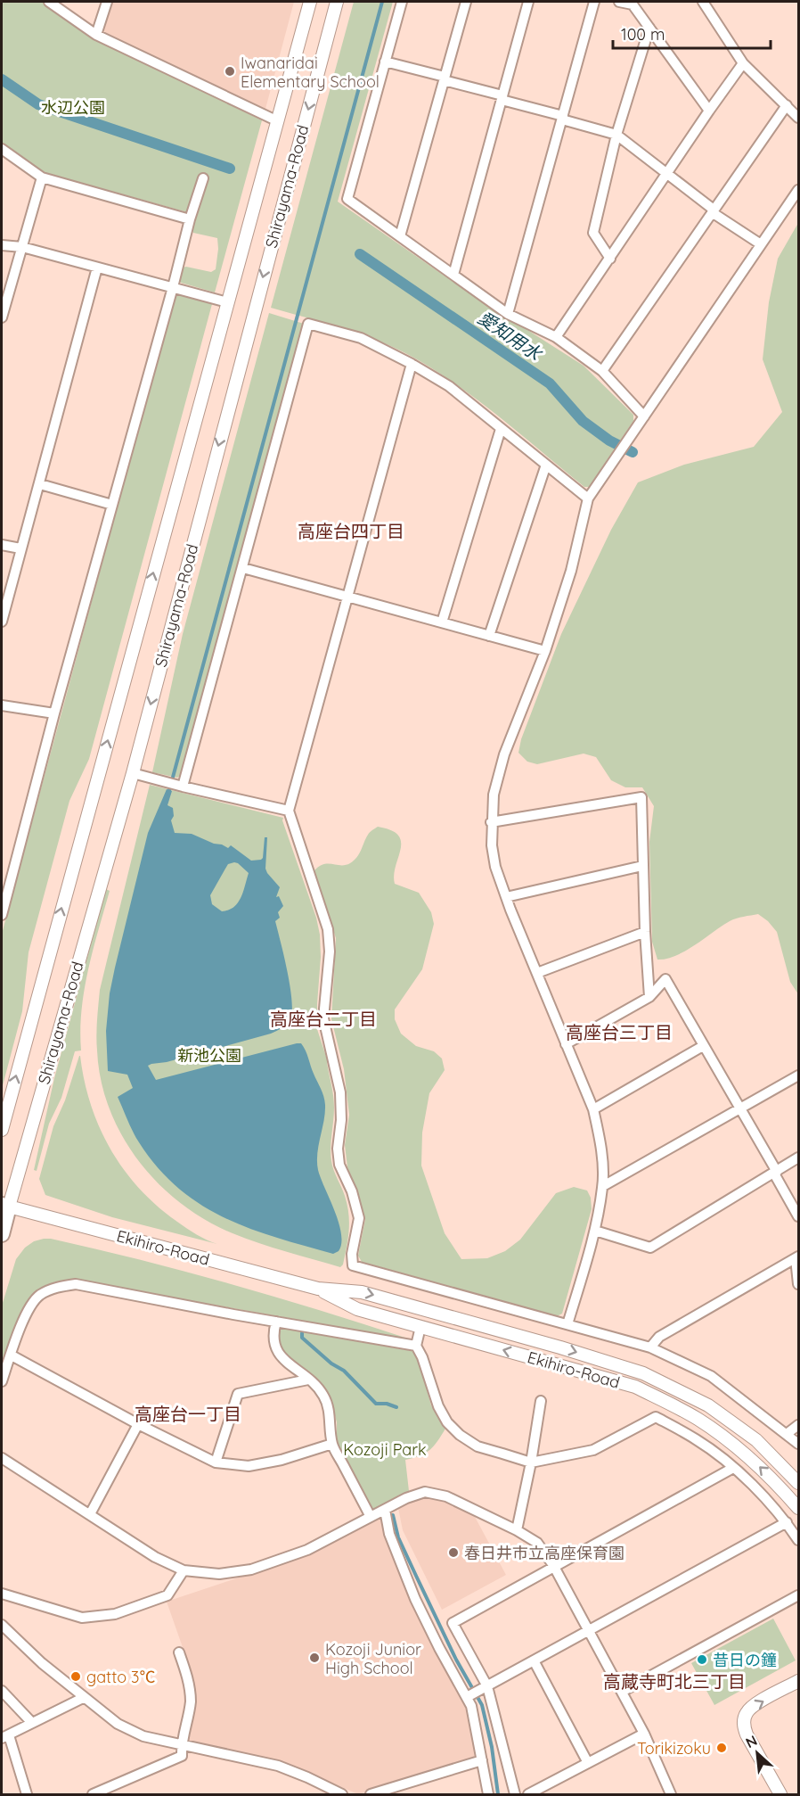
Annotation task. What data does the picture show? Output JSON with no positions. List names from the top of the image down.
{
  "streets": {
    "street": ["Shirayama-Road", "Ekihiro-Road"]
  },
  "crossings": [
    ["Shirayama-Road", "Ekihiro-Road"]
  ],
  "districts": [
    "高座台四丁目",
    "高座台二丁目",
    "高座台三丁目",
    "高座台一丁目",
    "高蔵寺町北三丁目"
  ],
  "water": ["愛知用水"],
  "parks": ["水辺公園", "新池公園", "Kozoji Park"],
  "places": [
    "Iwanaridai Elementary School",
    "春日井市立高座保育園",
    "Kozoji Junior High School",
    "昔日の鐘",
    "gatto 3℃",
    "Torikizoku"
  ],
  "scale_bar": "100 m",
  "north": "top left"
}
